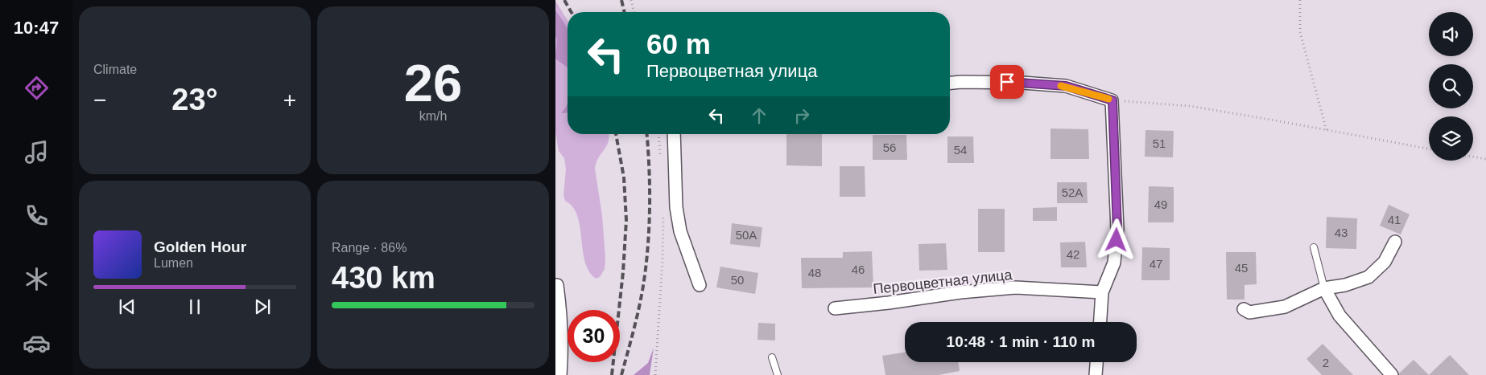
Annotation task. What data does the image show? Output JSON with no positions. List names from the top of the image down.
{
  "streets": {
    "street": ["Первоцветная улица"]
  },
  "house_numbers": [
    "51",
    "56",
    "54",
    "52А",
    "49",
    "41",
    "43",
    "50А",
    "42",
    "47",
    "45",
    "46",
    "48",
    "50",
    "2"
  ],
  "page": {
    "tabs": "10:47",
    "tile": [
      "Climate",
      ["26", "km/h"],
      ["Range · 86%", "430 km"]
    ],
    "turn": ["60 m", "Первоцветная улица"],
    "heat": ["−", "23°", "+"],
    "song": ["Golden Hour", "Lumen"],
    "limit": "30",
    "trip": "10:48 · 1 min · 110 m"
  }
}
